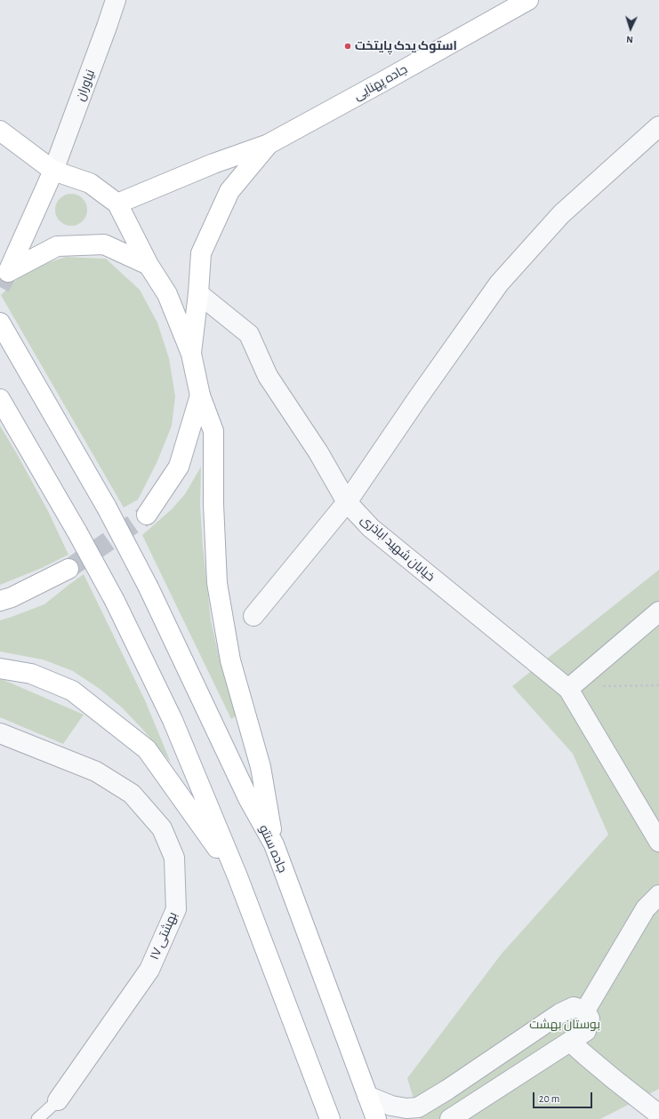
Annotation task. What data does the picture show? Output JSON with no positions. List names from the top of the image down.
{
  "streets": {
    "main road": ["جاده پهنایی", "جاده سنتو"],
    "street": ["نیاوران", "خیابان شهید اباذری", "بهشتی ۱۷"]
  },
  "parks": ["بوستان بهشت"],
  "places": ["استوک یدک پایتخت"],
  "scale_bar": "20 m",
  "north": "bottom"
}
